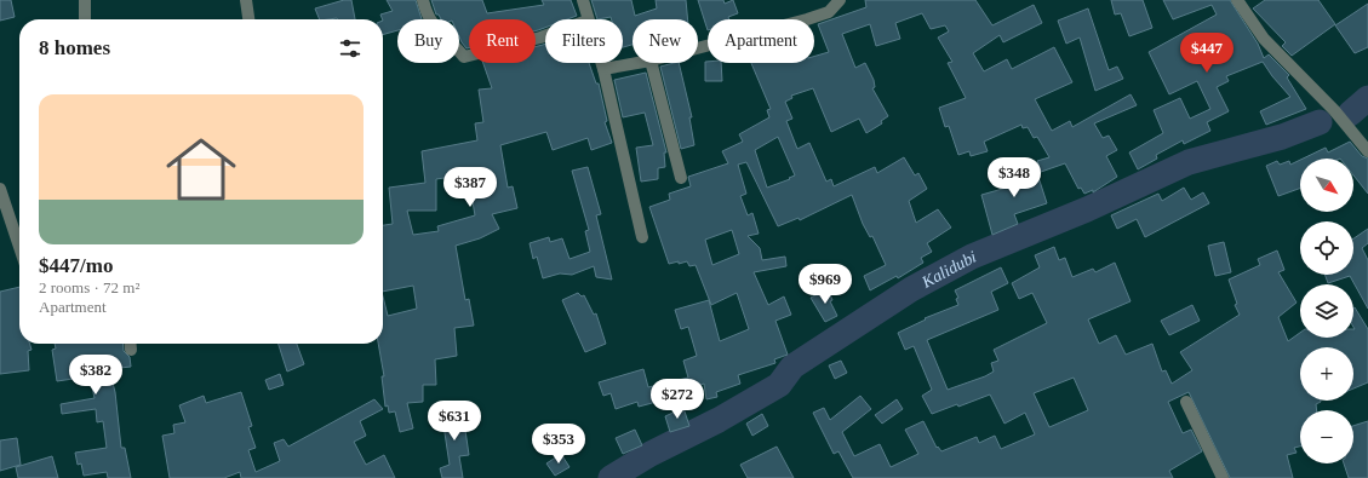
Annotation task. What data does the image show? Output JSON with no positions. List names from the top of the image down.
{
  "water": ["Kalidubi"],
  "north": "bottom right",
  "page": {
    "chip": [
      "Buy",
      "Rent",
      "Filters",
      "New",
      "Apartment"
    ],
    "heading": "8 homes",
    "price": [
      "$447",
      "$348",
      "$387",
      "$969",
      "$382",
      "$272",
      "$631",
      "$353"
    ],
    "list": [
      {
        "name": "$447/mo",
        "note": "2 rooms · 72 m² · Apartment"
      }
    ],
    "map_buttons": ["+", "−"]
  }
}
